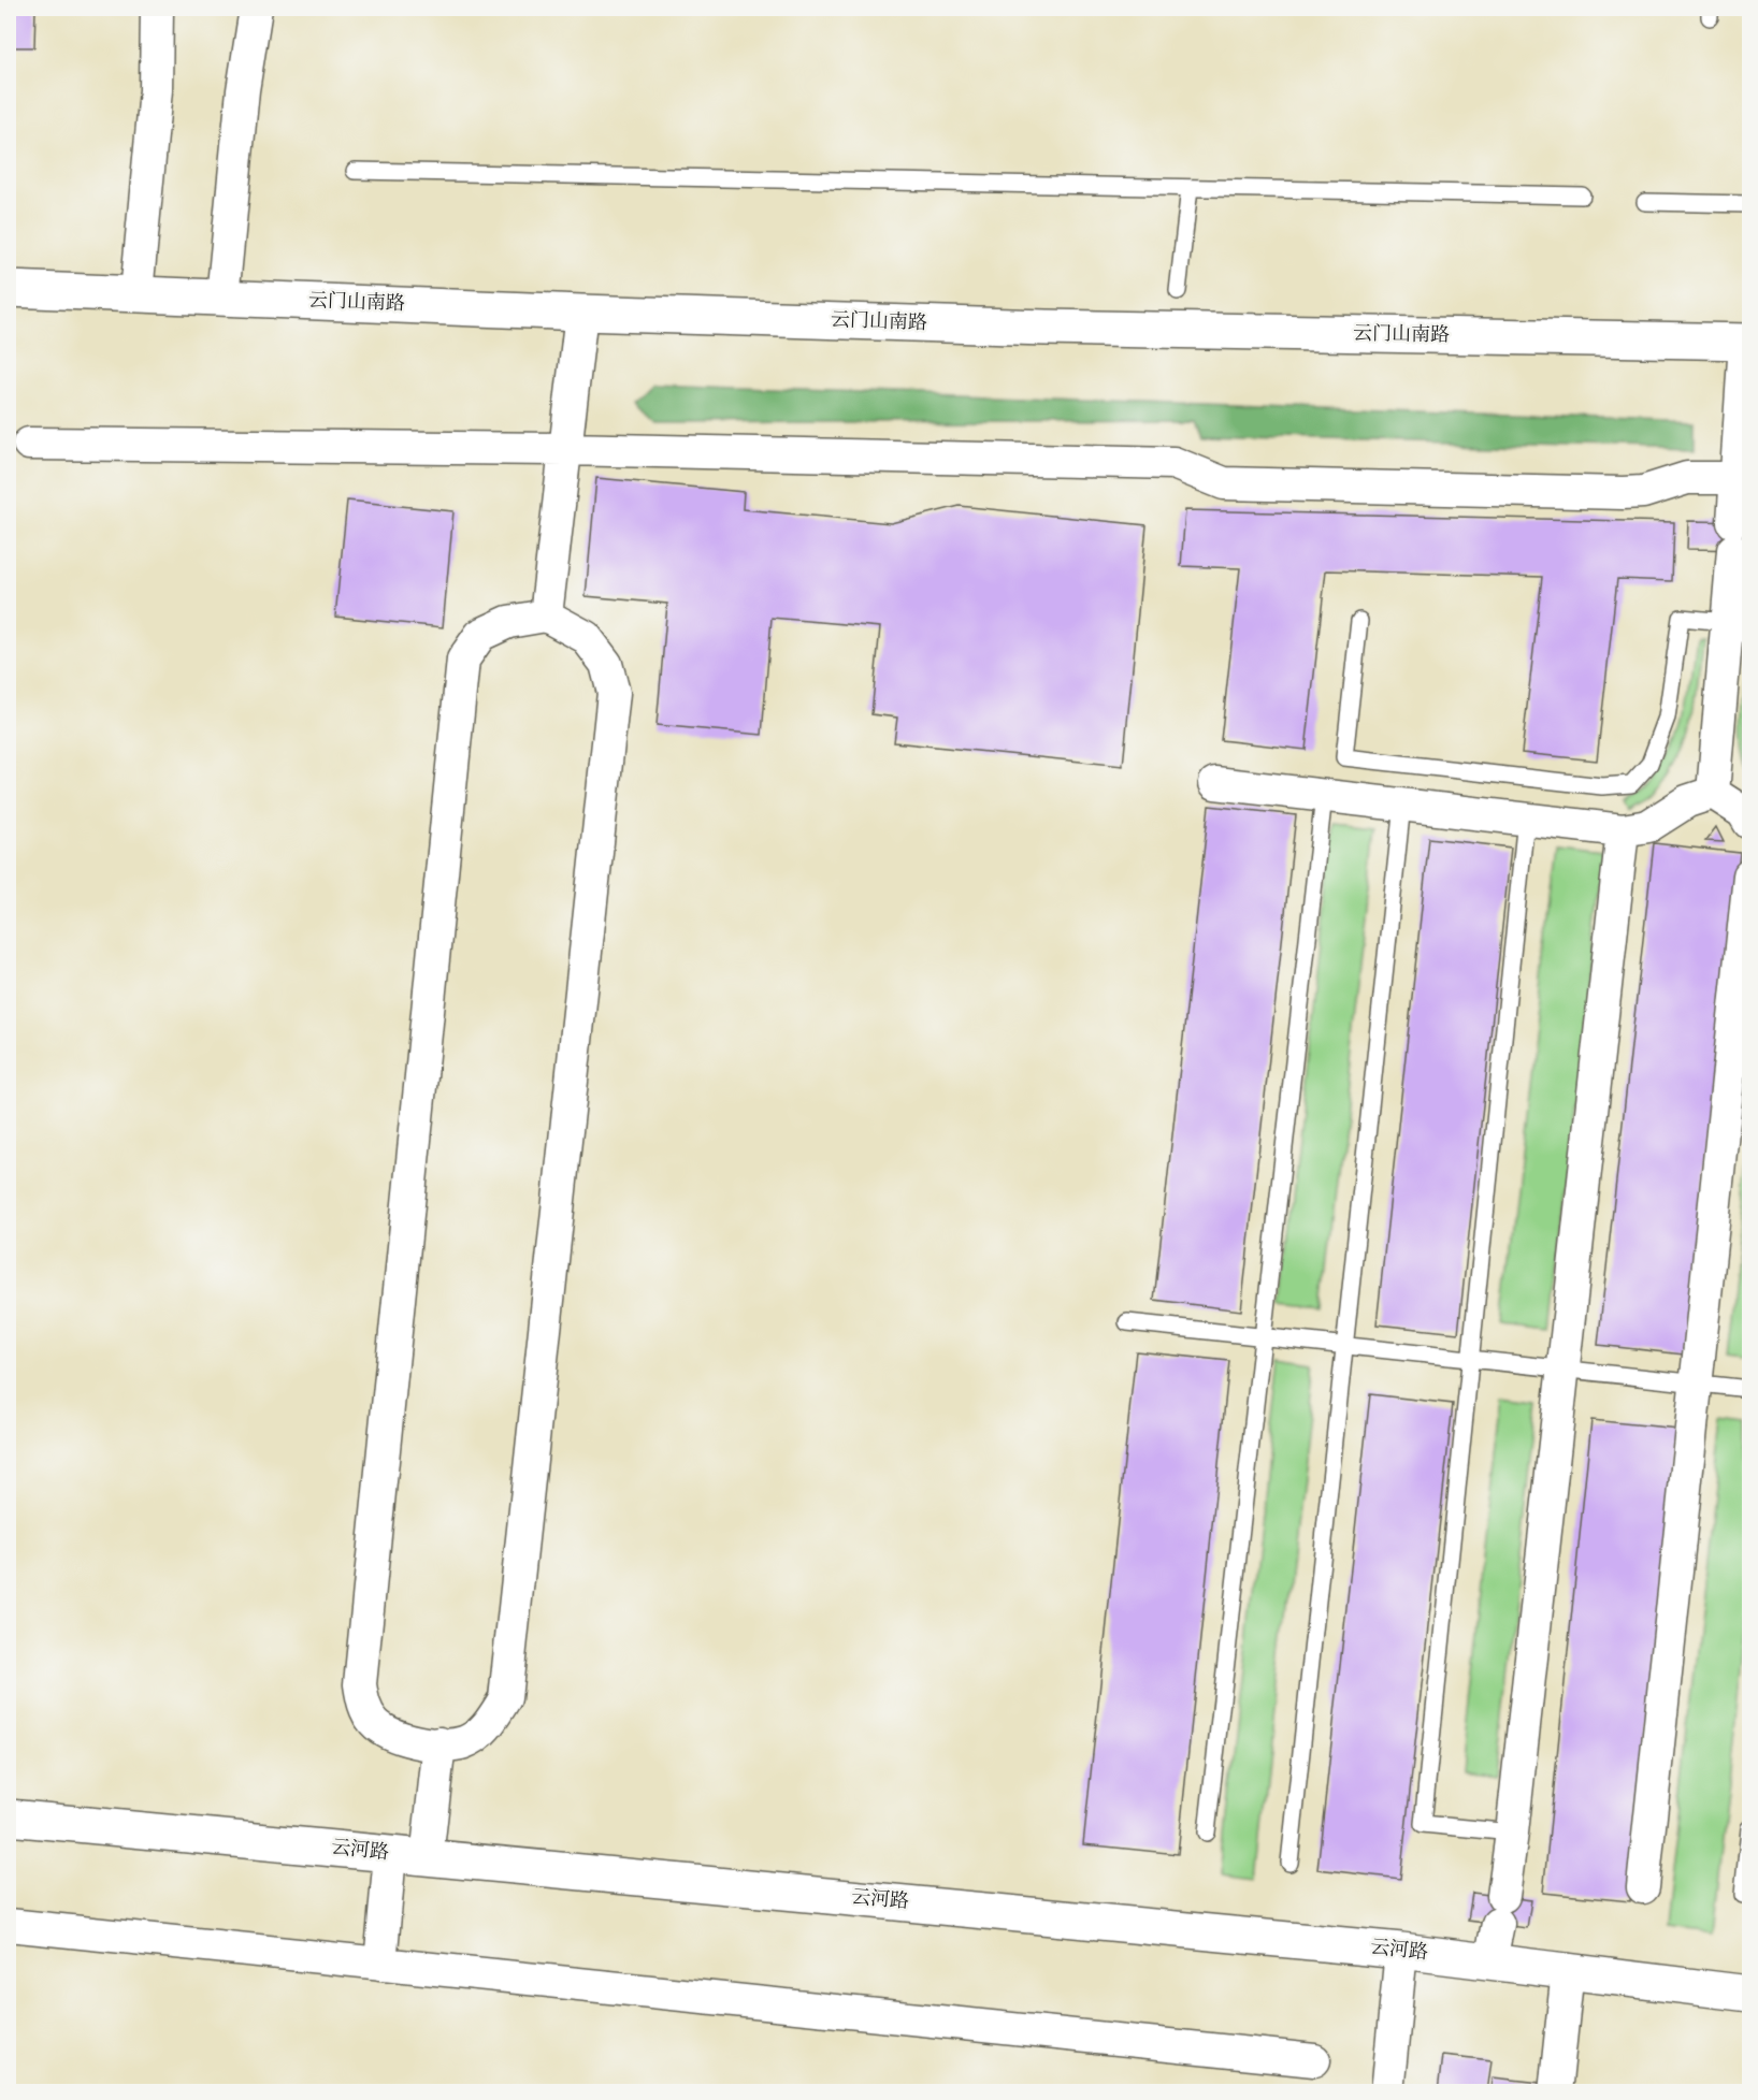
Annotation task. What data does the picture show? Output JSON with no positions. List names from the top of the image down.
{
  "streets": {
    "street": ["云门山南路", "云河路"]
  }
}
